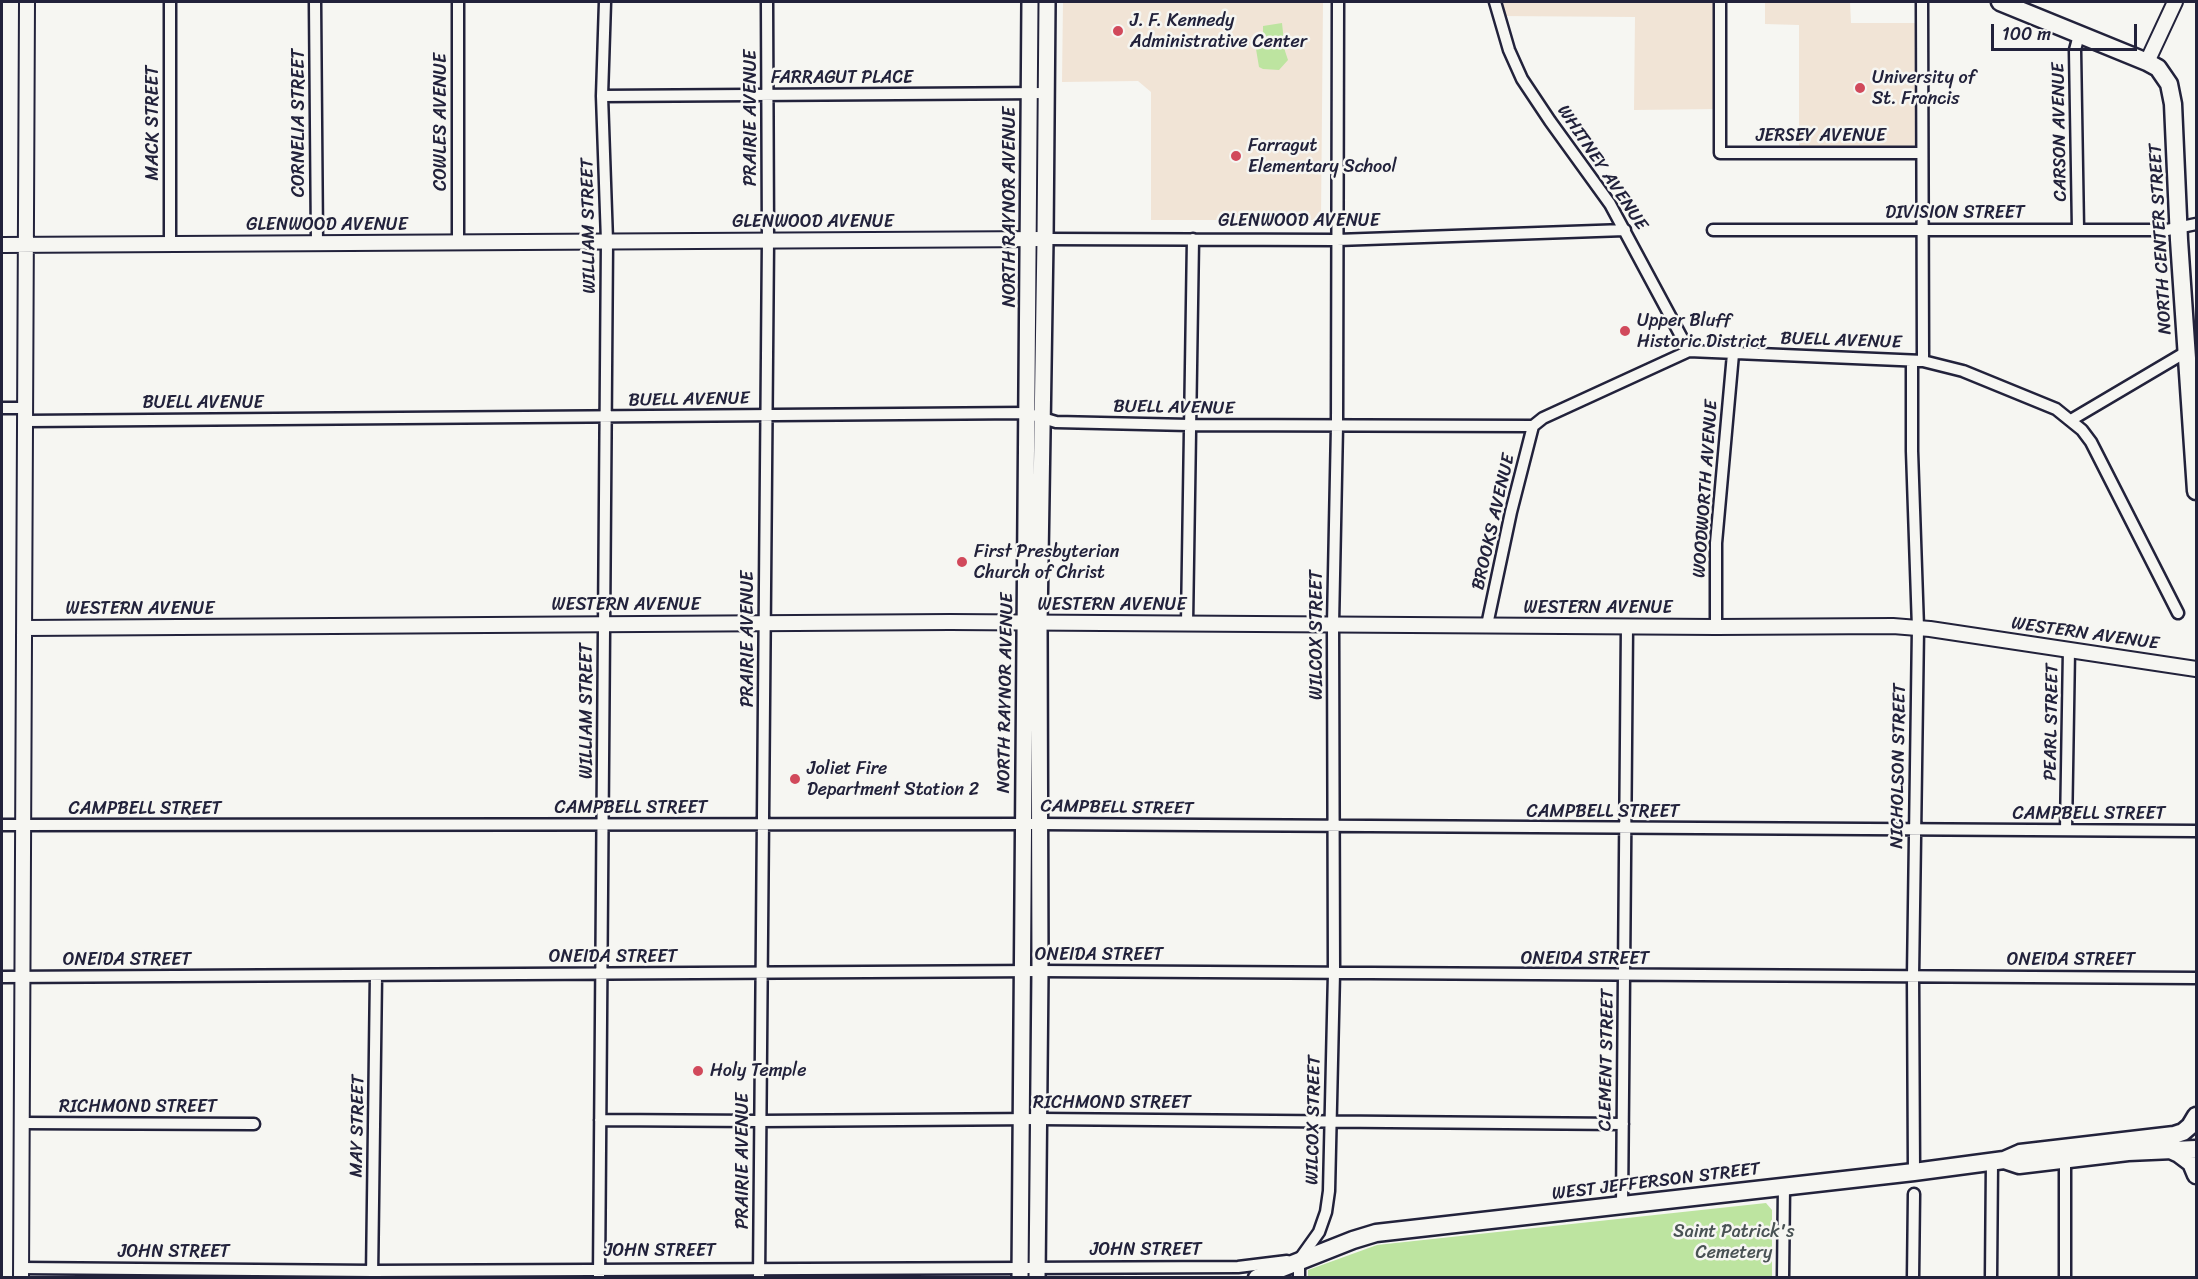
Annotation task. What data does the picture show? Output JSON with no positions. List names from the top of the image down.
{
  "streets": {
    "main road": ["NORTH RAYNOR AVENUE", "NORTH CENTER STREET", "WEST JEFFERSON STREET"],
    "street": [
      "FARRAGUT PLACE",
      "PRAIRIE AVENUE",
      "COWLES AVENUE",
      "MACK STREET",
      "CORNELIA STREET",
      "CARSON AVENUE",
      "JERSEY AVENUE",
      "WHITNEY AVENUE",
      "DIVISION STREET",
      "GLENWOOD AVENUE",
      "WILLIAM STREET",
      "BUELL AVENUE",
      "WOODWORTH AVENUE",
      "BROOKS AVENUE",
      "WESTERN AVENUE",
      "WILCOX STREET",
      "PEARL STREET",
      "NICHOLSON STREET",
      "CAMPBELL STREET",
      "ONEIDA STREET",
      "CLEMENT STREET",
      "RICHMOND STREET",
      "MAY STREET",
      "JOHN STREET"
    ]
  },
  "crossings": [
    ["FARRAGUT PLACE", "PRAIRIE AVENUE"],
    ["FARRAGUT PLACE", "NORTH RAYNOR AVENUE"],
    ["FARRAGUT PLACE", "WILLIAM STREET"],
    ["PRAIRIE AVENUE", "GLENWOOD AVENUE"],
    ["PRAIRIE AVENUE", "BUELL AVENUE"],
    ["PRAIRIE AVENUE", "WESTERN AVENUE"],
    ["PRAIRIE AVENUE", "CAMPBELL STREET"],
    ["PRAIRIE AVENUE", "ONEIDA STREET"],
    ["PRAIRIE AVENUE", "RICHMOND STREET"],
    ["PRAIRIE AVENUE", "JOHN STREET"],
    ["COWLES AVENUE", "GLENWOOD AVENUE"],
    ["MACK STREET", "GLENWOOD AVENUE"],
    ["CORNELIA STREET", "GLENWOOD AVENUE"],
    ["CARSON AVENUE", "DIVISION STREET"],
    ["JERSEY AVENUE", "NICHOLSON STREET"],
    ["WHITNEY AVENUE", "GLENWOOD AVENUE"],
    ["WHITNEY AVENUE", "BUELL AVENUE"],
    ["NORTH RAYNOR AVENUE", "GLENWOOD AVENUE"],
    ["NORTH RAYNOR AVENUE", "BUELL AVENUE"],
    ["NORTH RAYNOR AVENUE", "WESTERN AVENUE"],
    ["NORTH RAYNOR AVENUE", "CAMPBELL STREET"],
    ["NORTH RAYNOR AVENUE", "ONEIDA STREET"],
    ["NORTH RAYNOR AVENUE", "RICHMOND STREET"],
    ["NORTH RAYNOR AVENUE", "JOHN STREET"],
    ["DIVISION STREET", "NORTH CENTER STREET"],
    ["DIVISION STREET", "NICHOLSON STREET"],
    ["GLENWOOD AVENUE", "WILLIAM STREET"],
    ["GLENWOOD AVENUE", "WILCOX STREET"],
    ["WILLIAM STREET", "BUELL AVENUE"],
    ["WILLIAM STREET", "WESTERN AVENUE"],
    ["WILLIAM STREET", "CAMPBELL STREET"],
    ["WILLIAM STREET", "ONEIDA STREET"],
    ["WILLIAM STREET", "RICHMOND STREET"],
    ["WILLIAM STREET", "JOHN STREET"],
    ["BUELL AVENUE", "WOODWORTH AVENUE"],
    ["BUELL AVENUE", "BROOKS AVENUE"],
    ["BUELL AVENUE", "WILCOX STREET"],
    ["BUELL AVENUE", "NICHOLSON STREET"],
    ["WOODWORTH AVENUE", "WESTERN AVENUE"],
    ["BROOKS AVENUE", "WESTERN AVENUE"],
    ["WESTERN AVENUE", "WILCOX STREET"],
    ["WESTERN AVENUE", "PEARL STREET"],
    ["WESTERN AVENUE", "NICHOLSON STREET"],
    ["WESTERN AVENUE", "CLEMENT STREET"],
    ["WILCOX STREET", "CAMPBELL STREET"],
    ["WILCOX STREET", "ONEIDA STREET"],
    ["WILCOX STREET", "RICHMOND STREET"],
    ["WILCOX STREET", "WEST JEFFERSON STREET"],
    ["WILCOX STREET", "JOHN STREET"],
    ["PEARL STREET", "CAMPBELL STREET"],
    ["NICHOLSON STREET", "CAMPBELL STREET"],
    ["NICHOLSON STREET", "ONEIDA STREET"],
    ["NICHOLSON STREET", "WEST JEFFERSON STREET"],
    ["CAMPBELL STREET", "CLEMENT STREET"],
    ["ONEIDA STREET", "CLEMENT STREET"],
    ["ONEIDA STREET", "MAY STREET"],
    ["CLEMENT STREET", "RICHMOND STREET"],
    ["CLEMENT STREET", "WEST JEFFERSON STREET"],
    ["MAY STREET", "JOHN STREET"],
    ["WEST JEFFERSON STREET", "JOHN STREET"]
  ],
  "parks": ["Saint Patrick's Cemetery"],
  "places": [
    "J. F. Kennedy Administrative Center",
    "University of St. Francis",
    "Farragut Elementary School",
    "Upper Bluff Historic District",
    "First Presbyterian Church of Christ",
    "Joliet Fire Department Station 2",
    "Holy Temple"
  ],
  "scale_bar": "100 m"
}
